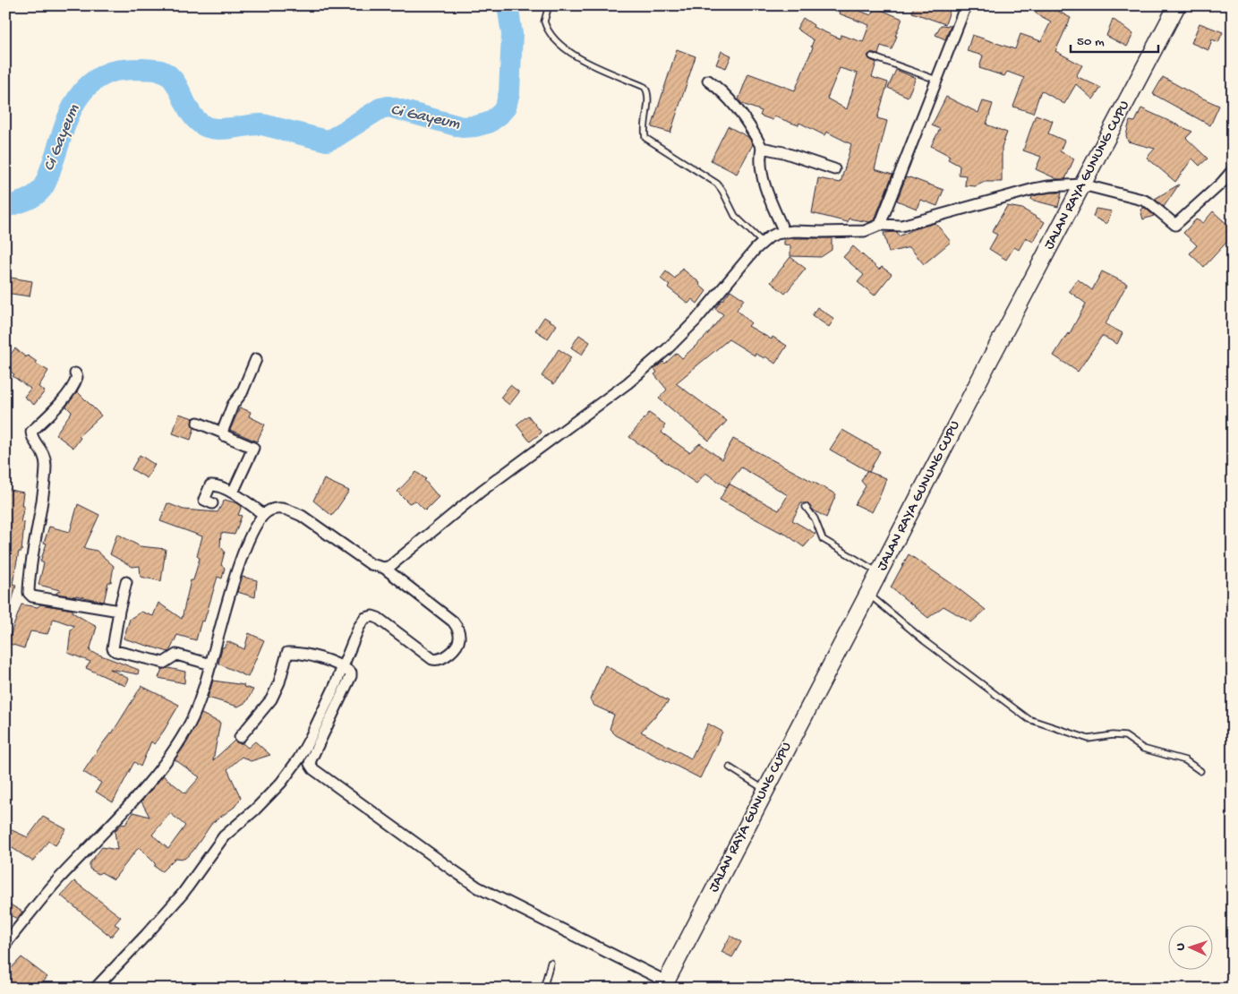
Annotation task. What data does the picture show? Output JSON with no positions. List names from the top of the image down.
{
  "streets": {
    "highway": ["JALAN RAYA GUNUNG CUPU"]
  },
  "water": ["Ci Gayeum"],
  "scale_bar": "50 m",
  "north": "left"
}
